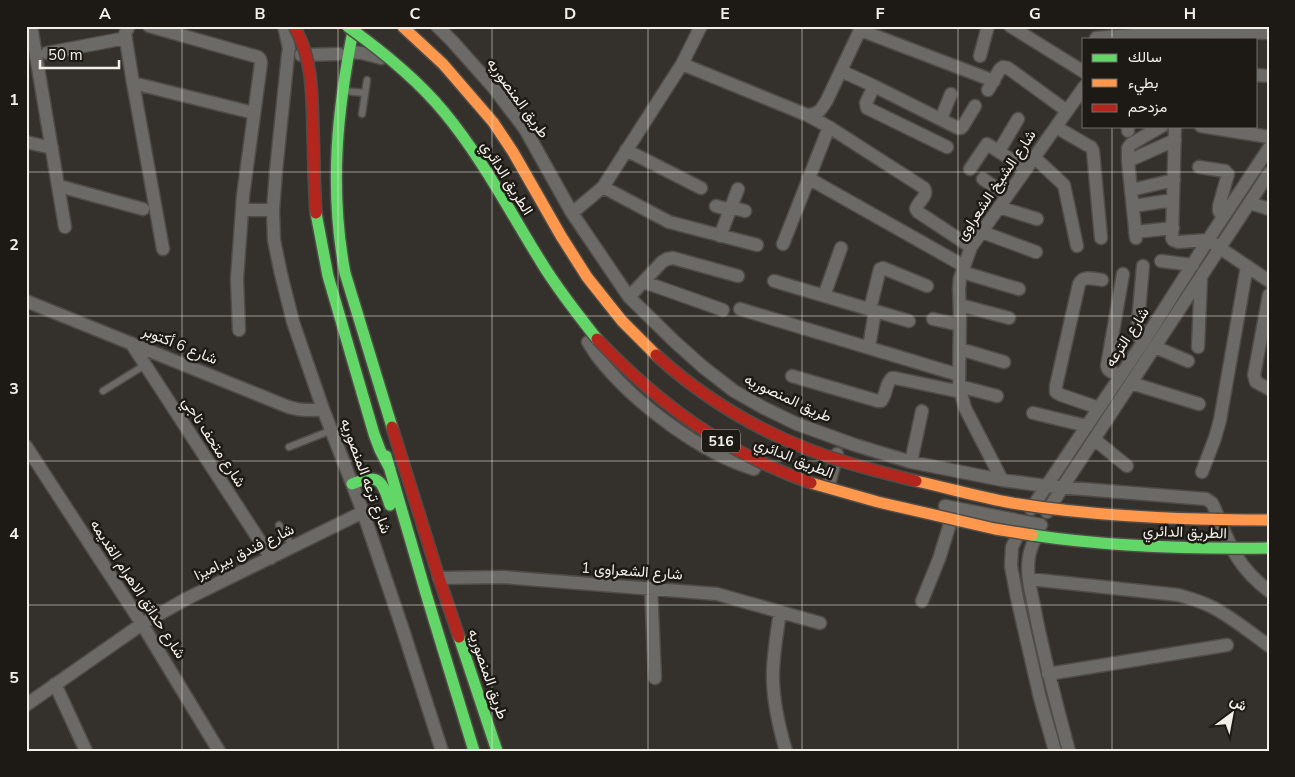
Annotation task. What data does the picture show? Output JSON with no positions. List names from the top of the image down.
{
  "streets": {
    "main road": ["طريق المنصوريه", "الطريق الدائري", "516"],
    "street": [
      "شارع الشيخ الشعراوى",
      "شارع الترعه",
      "شارع 6 أكتوبر",
      "شارع متحف ناجي",
      "شارع ترعه المنصوريه",
      "شارع فندق بيراميزا",
      "شارع الشعراوى 1",
      "شارع حدائق الاهرام القديمه"
    ]
  },
  "crossings": [
    ["طريق المنصوريه", "الطريق الدائري"],
    ["طريق المنصوريه", "شارع الشيخ الشعراوى"],
    ["طريق المنصوريه", "شارع الترعه"],
    ["طريق المنصوريه", "شارع الشعراوى 1"],
    ["شارع 6 أكتوبر", "شارع متحف ناجي"],
    ["شارع 6 أكتوبر", "شارع ترعه المنصوريه"],
    ["شارع متحف ناجي", "شارع فندق بيراميزا"],
    ["شارع ترعه المنصوريه", "شارع فندق بيراميزا"],
    ["شارع فندق بيراميزا", "شارع حدائق الاهرام القديمه"]
  ],
  "legend": ["سالك", "بطيء", "مزدحم"],
  "scale_bar": "50 m",
  "north": "top right",
  "grid": {
    "columns": [
      "A",
      "B",
      "C",
      "D",
      "E",
      "F",
      "G",
      "H"
    ],
    "rows": [
      "1",
      "2",
      "3",
      "4",
      "5"
    ]
  }
}
